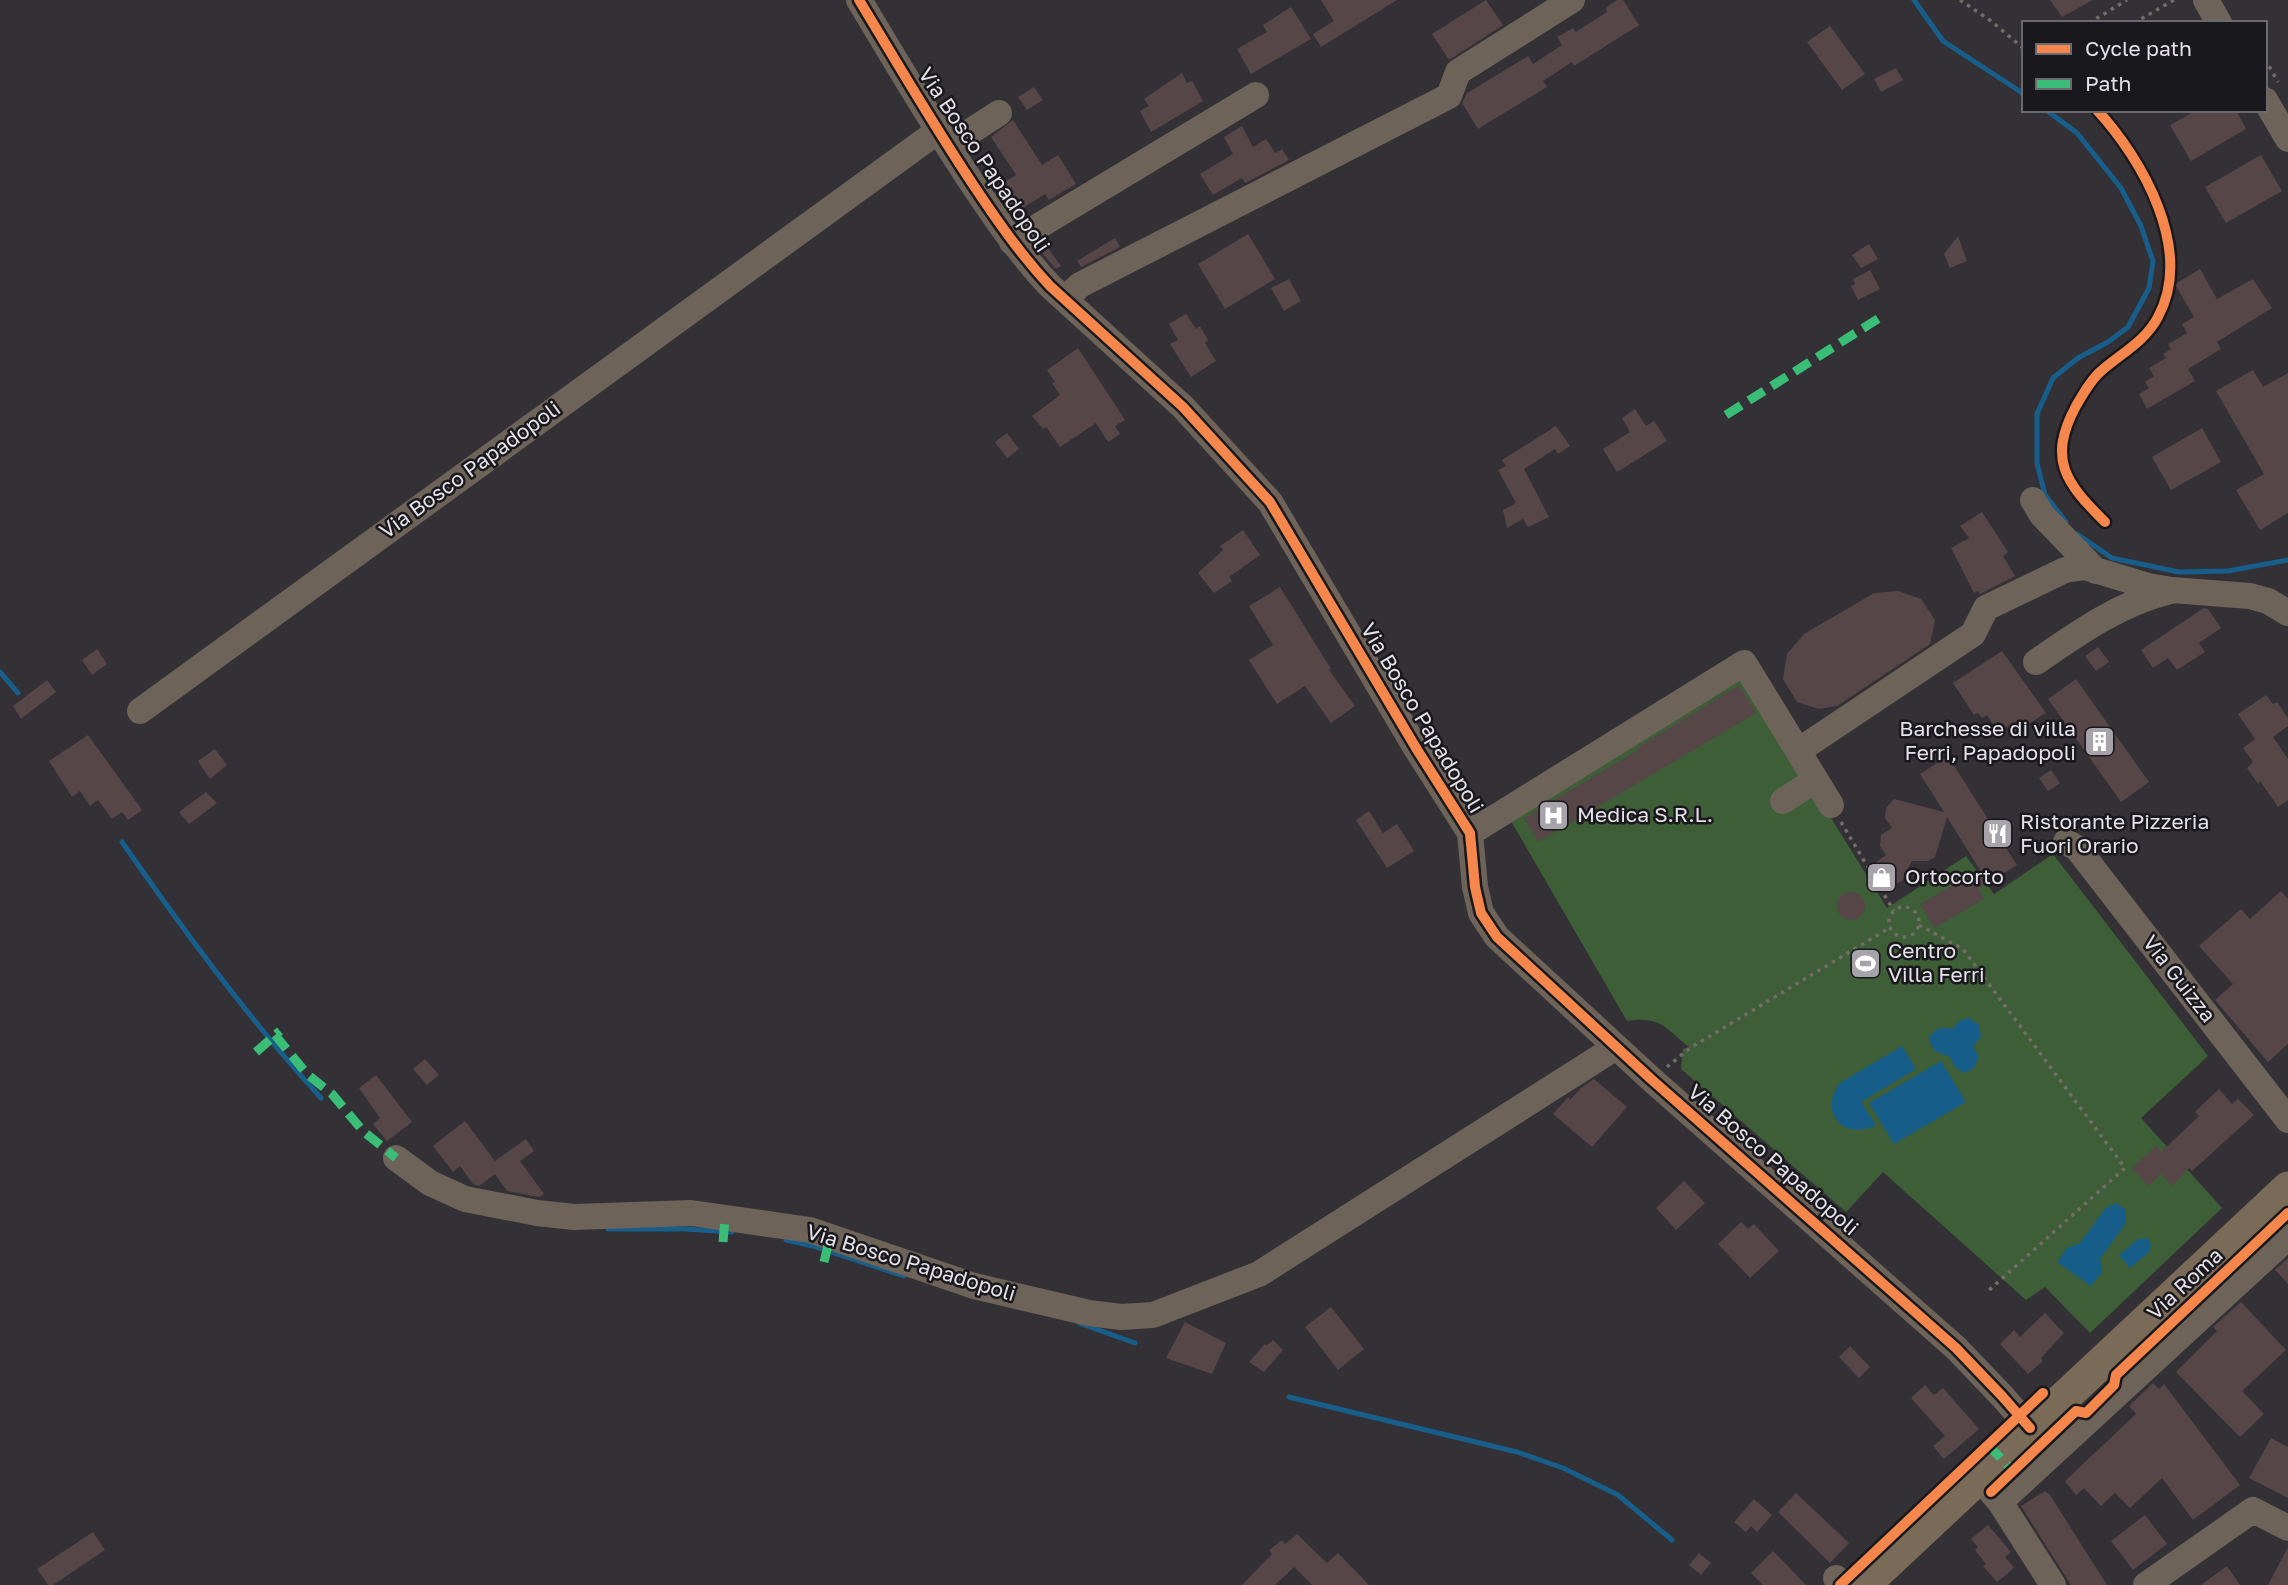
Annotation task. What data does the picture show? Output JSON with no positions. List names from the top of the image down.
{
  "streets": {
    "main road": ["Via Roma"],
    "street": ["Via Bosco Papadopoli", "Via Guizza"]
  },
  "crossings": [
    ["Via Bosco Papadopoli", "Via Roma"]
  ],
  "places": {
    "building": ["Barchesse di villa Ferri, Papadopoli"],
    "hospital": ["Medica S.R.L."],
    "restaurant": ["Ristorante Pizzeria Fuori Orario"],
    "shop": ["Ortocorto"],
    "sports": ["Centro Villa Ferri"]
  },
  "legend": ["Cycle path", "Path"]
}
